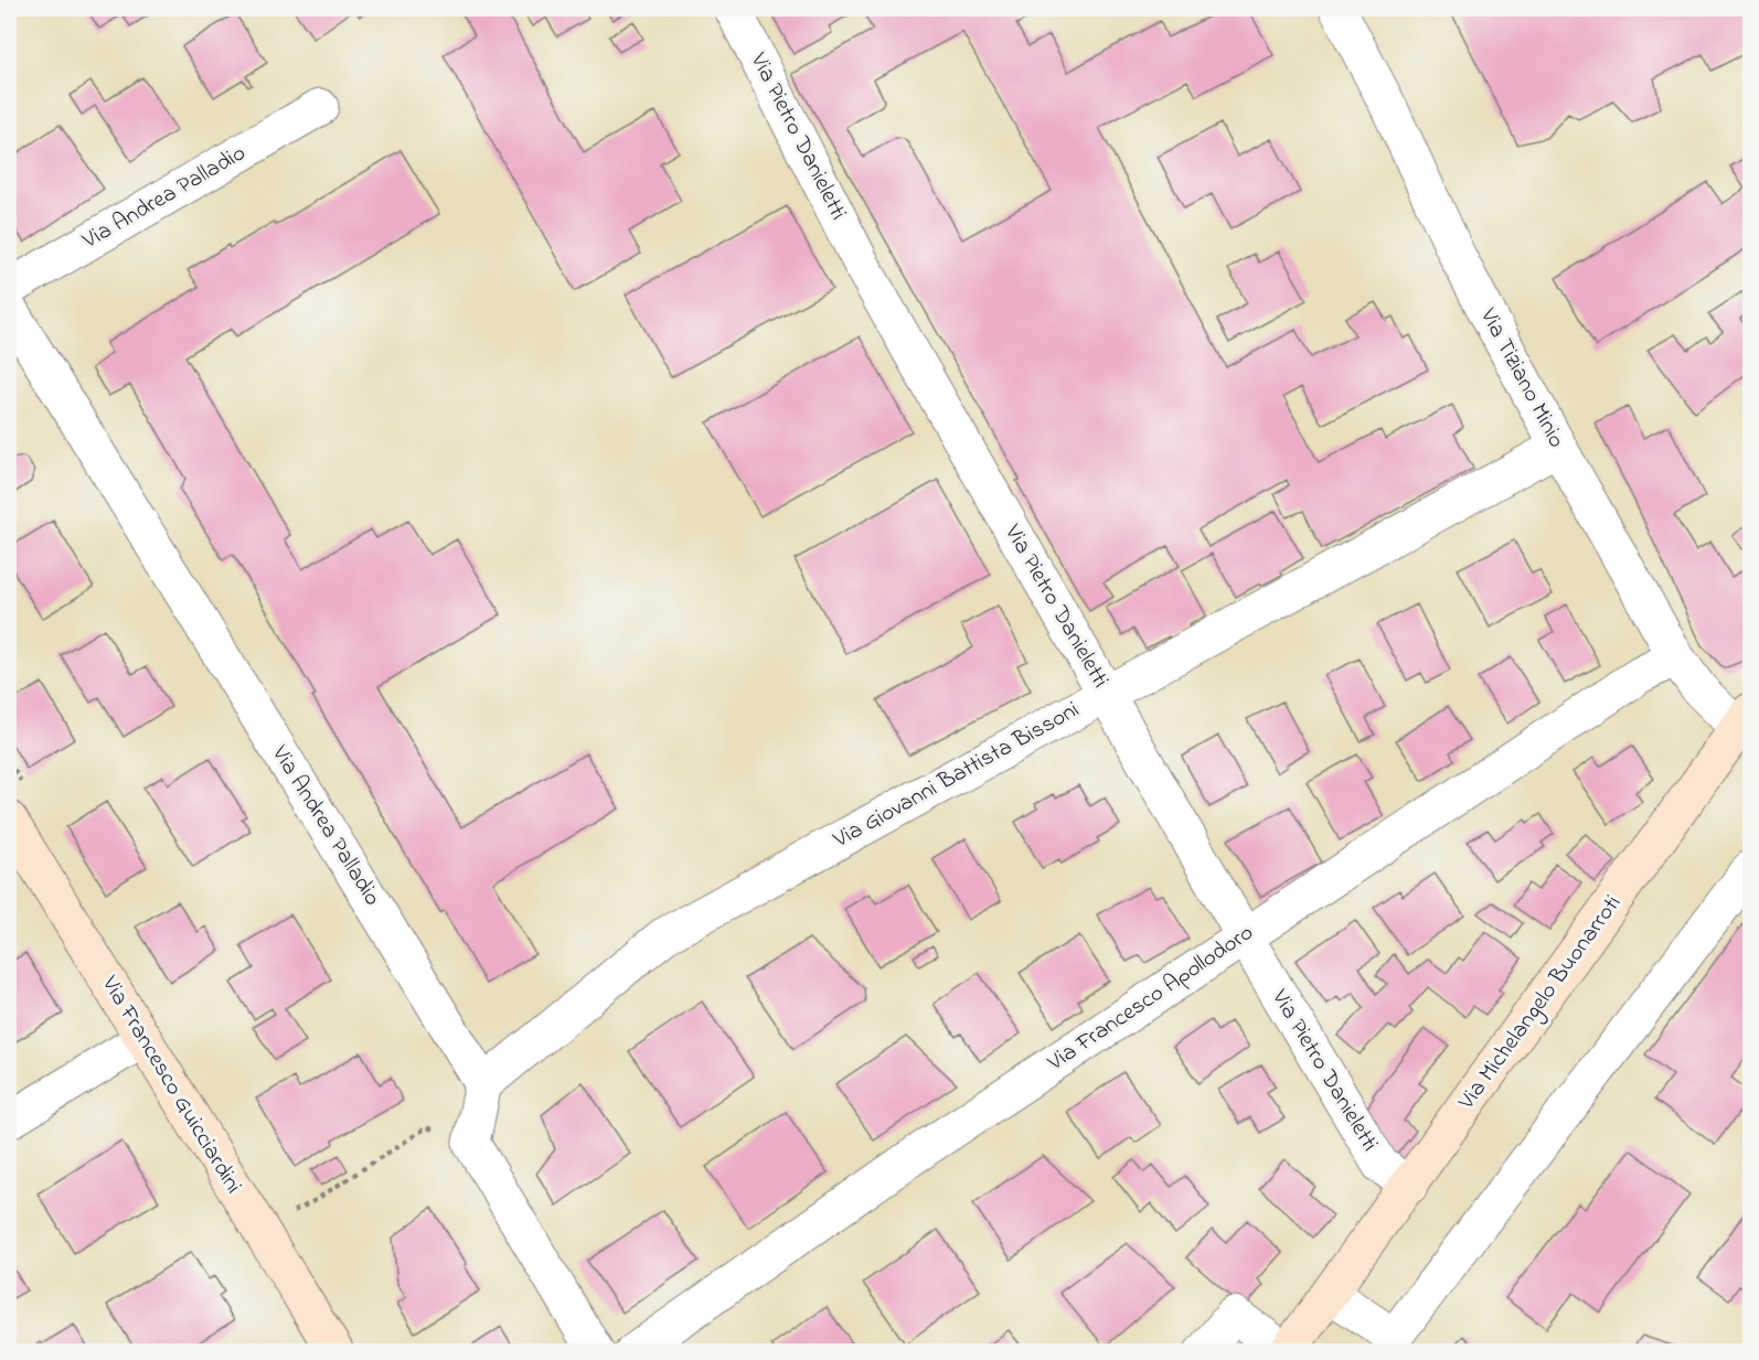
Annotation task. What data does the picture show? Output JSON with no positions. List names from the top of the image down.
{
  "streets": {
    "street": [
      "Via Pietro Danieletti",
      "Via Andrea Palladio",
      "Via Tiziano Minio",
      "Via Giovanni Battista Bissoni",
      "Via Francesco Apollodoro",
      "Via Michelangelo Buonarroti",
      "Via Francesco Guicciardini"
    ]
  },
  "crossings": [
    ["Via Pietro Danieletti", "Via Giovanni Battista Bissoni"],
    ["Via Pietro Danieletti", "Via Francesco Apollodoro"],
    ["Via Pietro Danieletti", "Via Michelangelo Buonarroti"],
    ["Via Andrea Palladio", "Via Giovanni Battista Bissoni"],
    ["Via Tiziano Minio", "Via Giovanni Battista Bissoni"],
    ["Via Tiziano Minio", "Via Francesco Apollodoro"],
    ["Via Tiziano Minio", "Via Michelangelo Buonarroti"]
  ]
}
